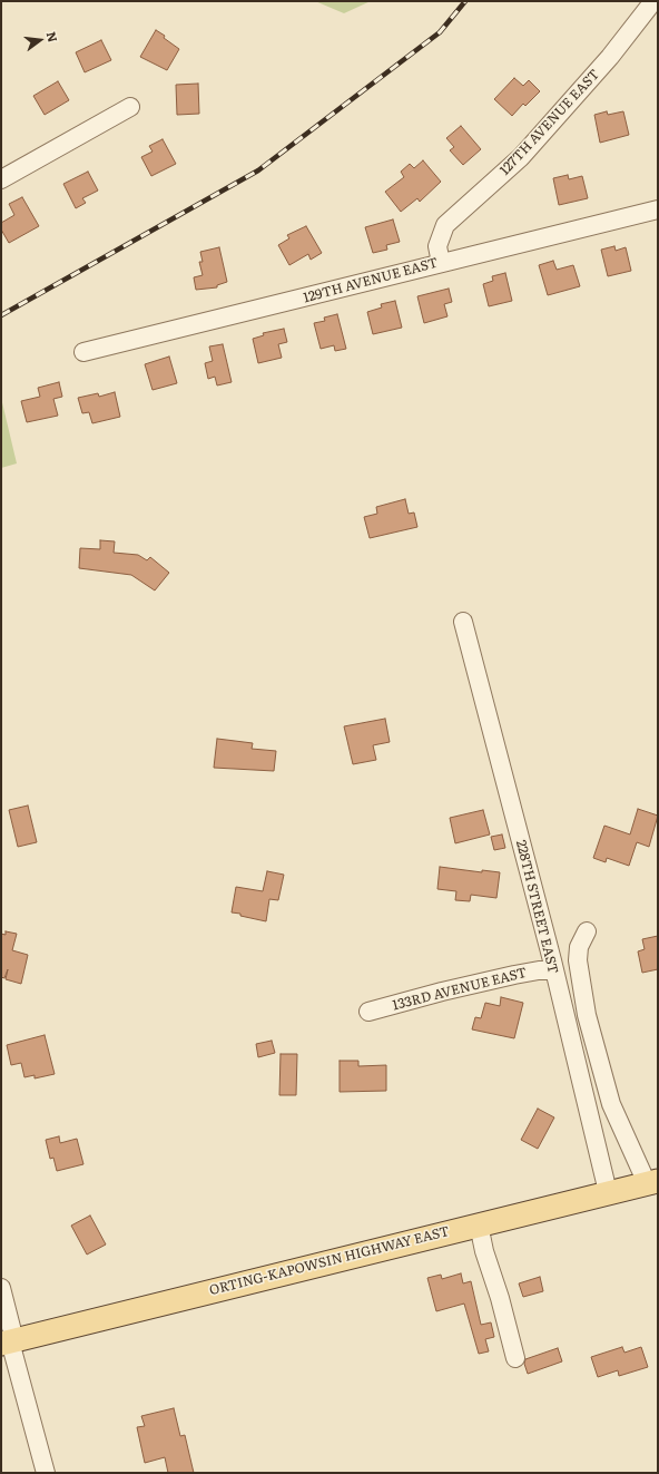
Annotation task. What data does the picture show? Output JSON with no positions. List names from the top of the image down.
{
  "streets": {
    "main road": ["ORTING-KAPOWSIN HIGHWAY EAST"],
    "street": [
      "127TH AVENUE EAST",
      "129TH AVENUE EAST",
      "228TH STREET EAST",
      "133RD AVENUE EAST"
    ]
  },
  "crossings": [
    ["127TH AVENUE EAST", "129TH AVENUE EAST"],
    ["228TH STREET EAST", "133RD AVENUE EAST"],
    ["228TH STREET EAST", "ORTING-KAPOWSIN HIGHWAY EAST"]
  ],
  "north": "right"
}
